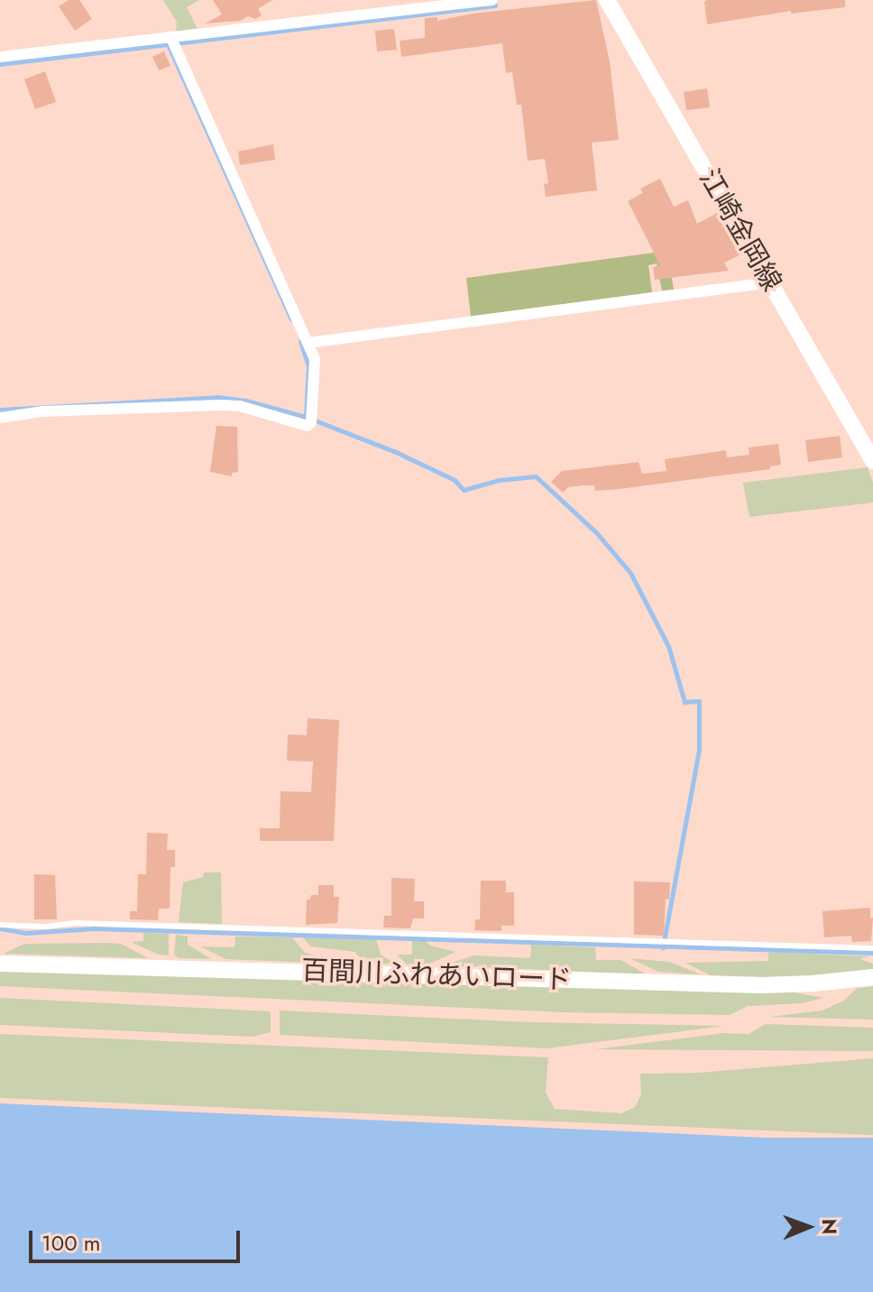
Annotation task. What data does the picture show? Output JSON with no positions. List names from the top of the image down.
{
  "streets": {
    "street": ["江崎金岡線", "百間川ふれあいロード"]
  },
  "scale_bar": "100 m",
  "north": "right"
}
